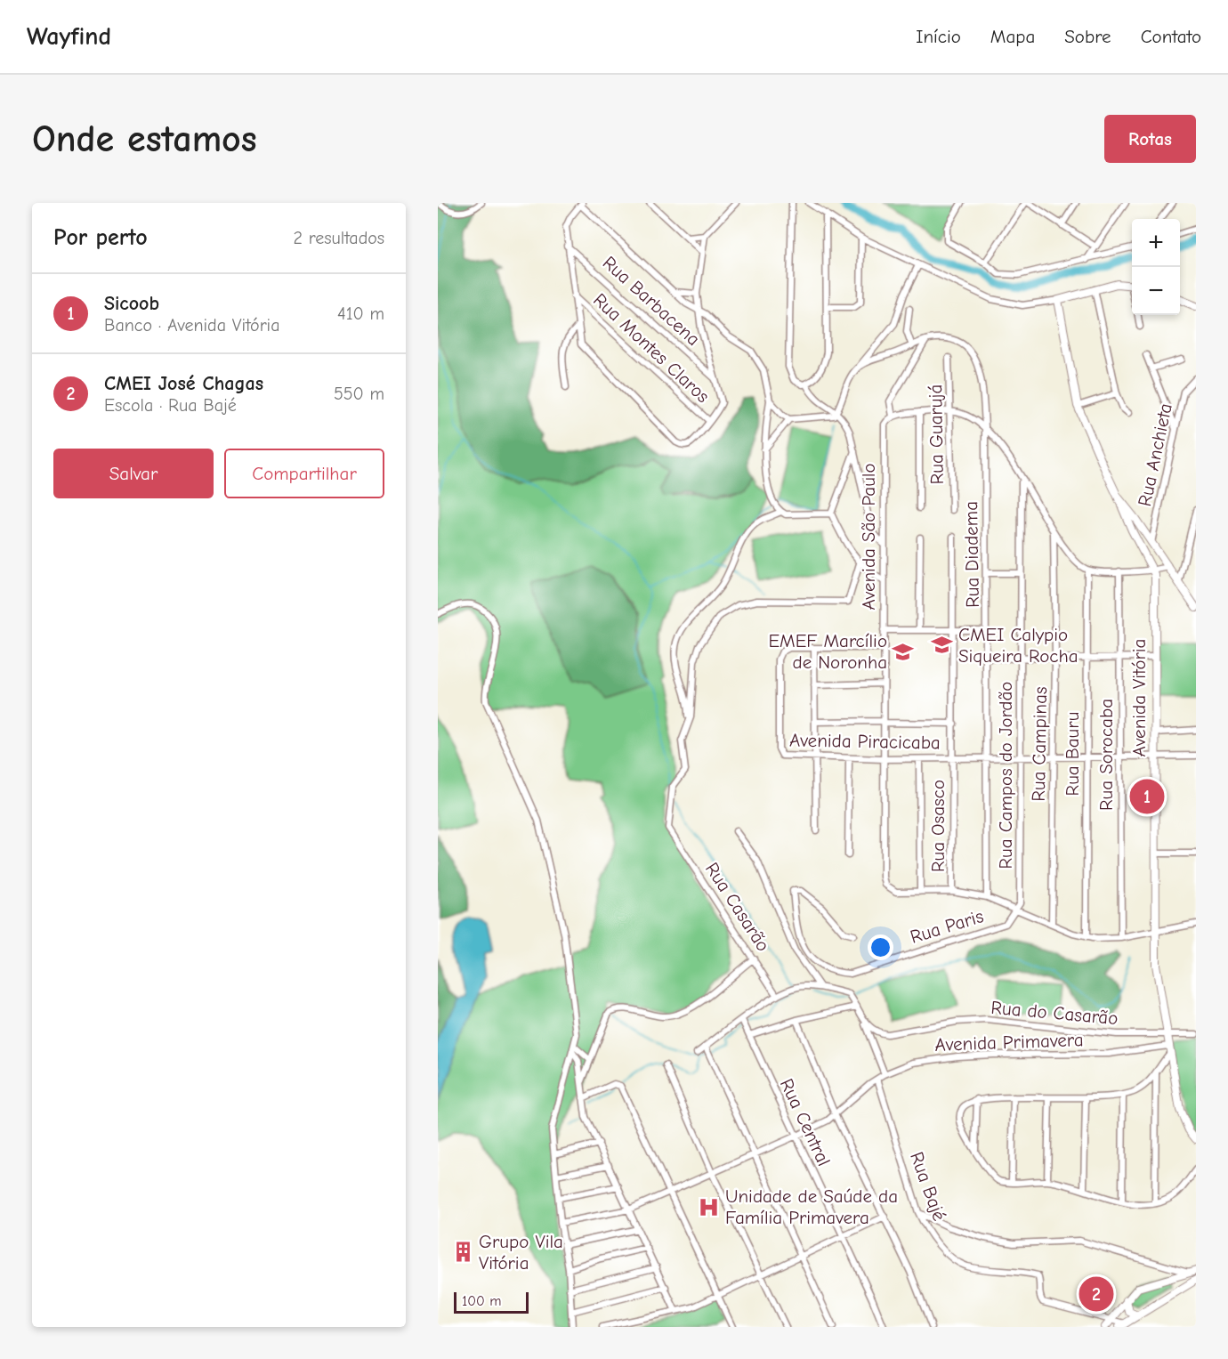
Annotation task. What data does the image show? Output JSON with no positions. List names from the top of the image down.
{
  "streets": {
    "street": [
      "Rua Barbacena",
      "Rua Montes Claros",
      "Rua Guarujá",
      "Rua Anchieta",
      "Avenida São Paulo",
      "Rua Diadema",
      "Avenida Vitória",
      "Avenida Piracicaba",
      "Rua Campinas",
      "Rua Bauru",
      "Rua Sorocaba",
      "Rua Campos do Jordão",
      "Rua Osasco",
      "Rua Casarão",
      "Rua Paris",
      "Rua do Casarão",
      "Avenida Primavera",
      "Rua Central",
      "Rua Bajé"
    ]
  },
  "crossings": [
    ["Avenida São Paulo", "Rua Diadema"],
    ["Avenida São Paulo", "Avenida Vitória"],
    ["Avenida São Paulo", "Avenida Piracicaba"],
    ["Avenida São Paulo", "Rua Campinas"],
    ["Avenida São Paulo", "Rua Bauru"],
    ["Avenida São Paulo", "Rua Sorocaba"],
    ["Avenida São Paulo", "Rua Campos do Jordão"],
    ["Avenida São Paulo", "Rua Osasco"],
    ["Avenida São Paulo", "Rua Paris"],
    ["Rua Diadema", "Avenida Piracicaba"],
    ["Avenida Vitória", "Avenida Piracicaba"],
    ["Avenida Vitória", "Rua do Casarão"],
    ["Avenida Vitória", "Avenida Primavera"],
    ["Avenida Piracicaba", "Rua Campinas"],
    ["Avenida Piracicaba", "Rua Bauru"],
    ["Avenida Piracicaba", "Rua Sorocaba"],
    ["Avenida Piracicaba", "Rua Campos do Jordão"],
    ["Avenida Piracicaba", "Rua Osasco"],
    ["Rua Campos do Jordão", "Rua Paris"],
    ["Avenida Primavera", "Rua Central"],
    ["Avenida Primavera", "Rua Bajé"]
  ],
  "places": {
    "school or university": ["CMEI Calypio Siqueira Rocha", "EMEF Marcílio de Noronha"],
    "hospital": ["Unidade de Saúde da Família Primavera"],
    "building": ["Grupo Vila Vitória"]
  },
  "scale_bar": "100 m",
  "page": {
    "header": "Wayfind",
    "nav": [
      "Início",
      "Mapa",
      "Sobre",
      "Contato"
    ],
    "buttons": [
      "Rotas",
      ["Salvar", "Compartilhar"]
    ],
    "title": "Onde estamos",
    "heading": ["Por perto", "2 resultados"],
    "map_buttons": ["+", "−"],
    "list": [
      {
        "mark": "1",
        "name": "Sicoob",
        "note": "Banco · Avenida Vitória",
        "value": "410 m"
      },
      {
        "mark": "2",
        "name": "CMEI José Chagas",
        "note": "Escola · Rua Bajé",
        "value": "550 m"
      }
    ],
    "pins": ["1", "2"],
    "scale": "100 m"
  }
}
